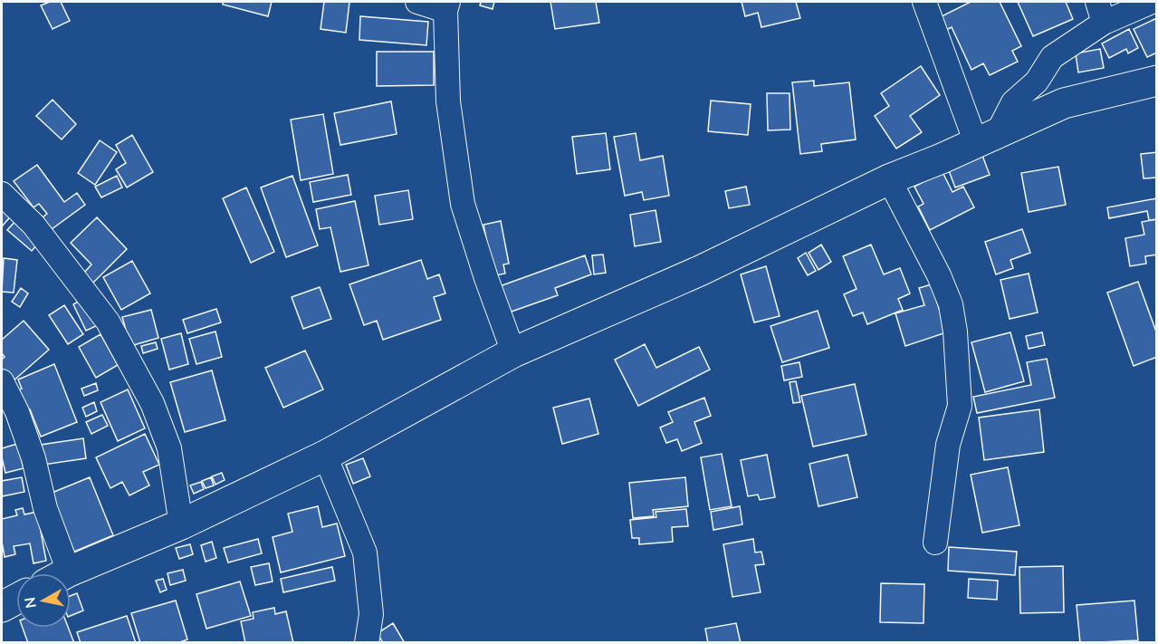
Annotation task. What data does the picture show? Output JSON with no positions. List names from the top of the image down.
{
  "north": "left"
}
